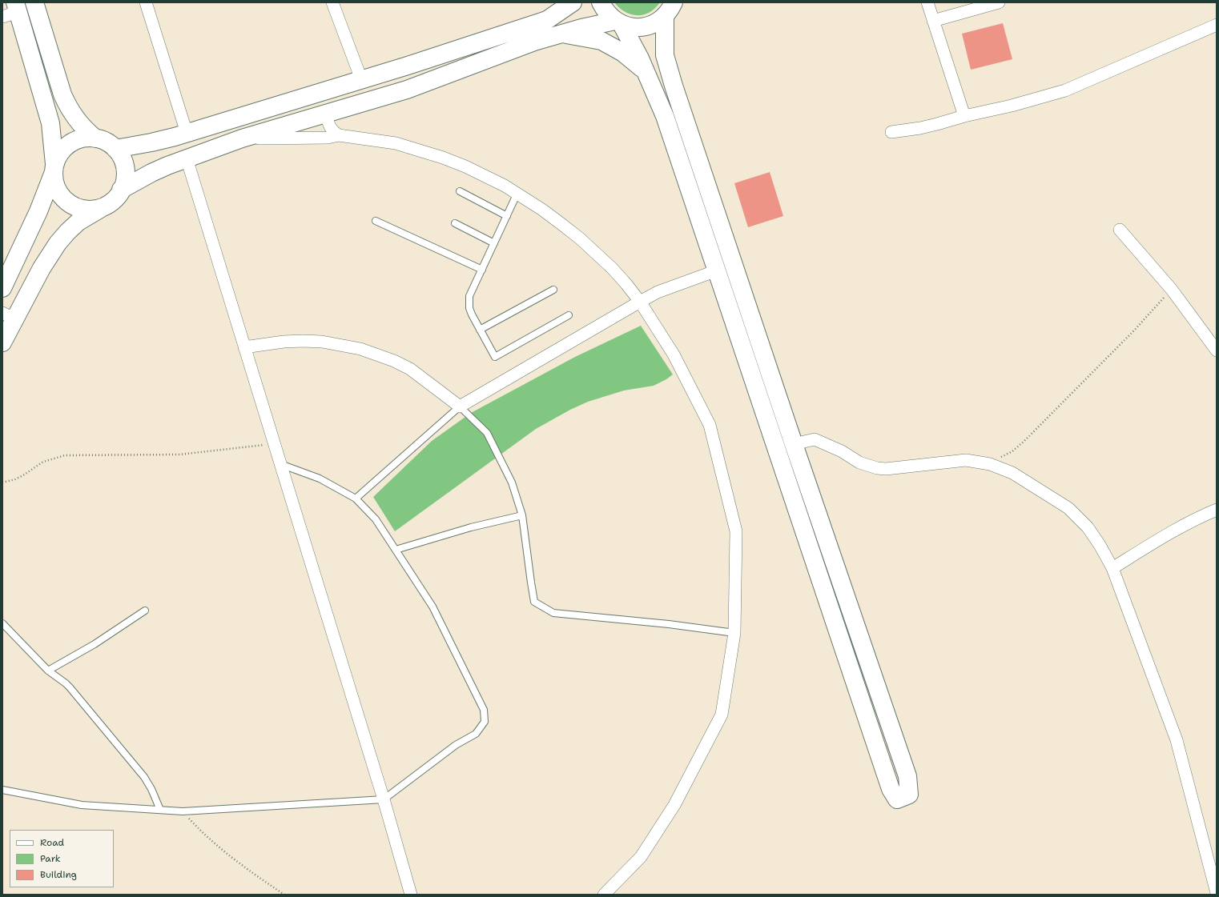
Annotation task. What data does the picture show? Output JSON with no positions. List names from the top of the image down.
{
  "legend": ["Road", "Park", "Building"]
}
